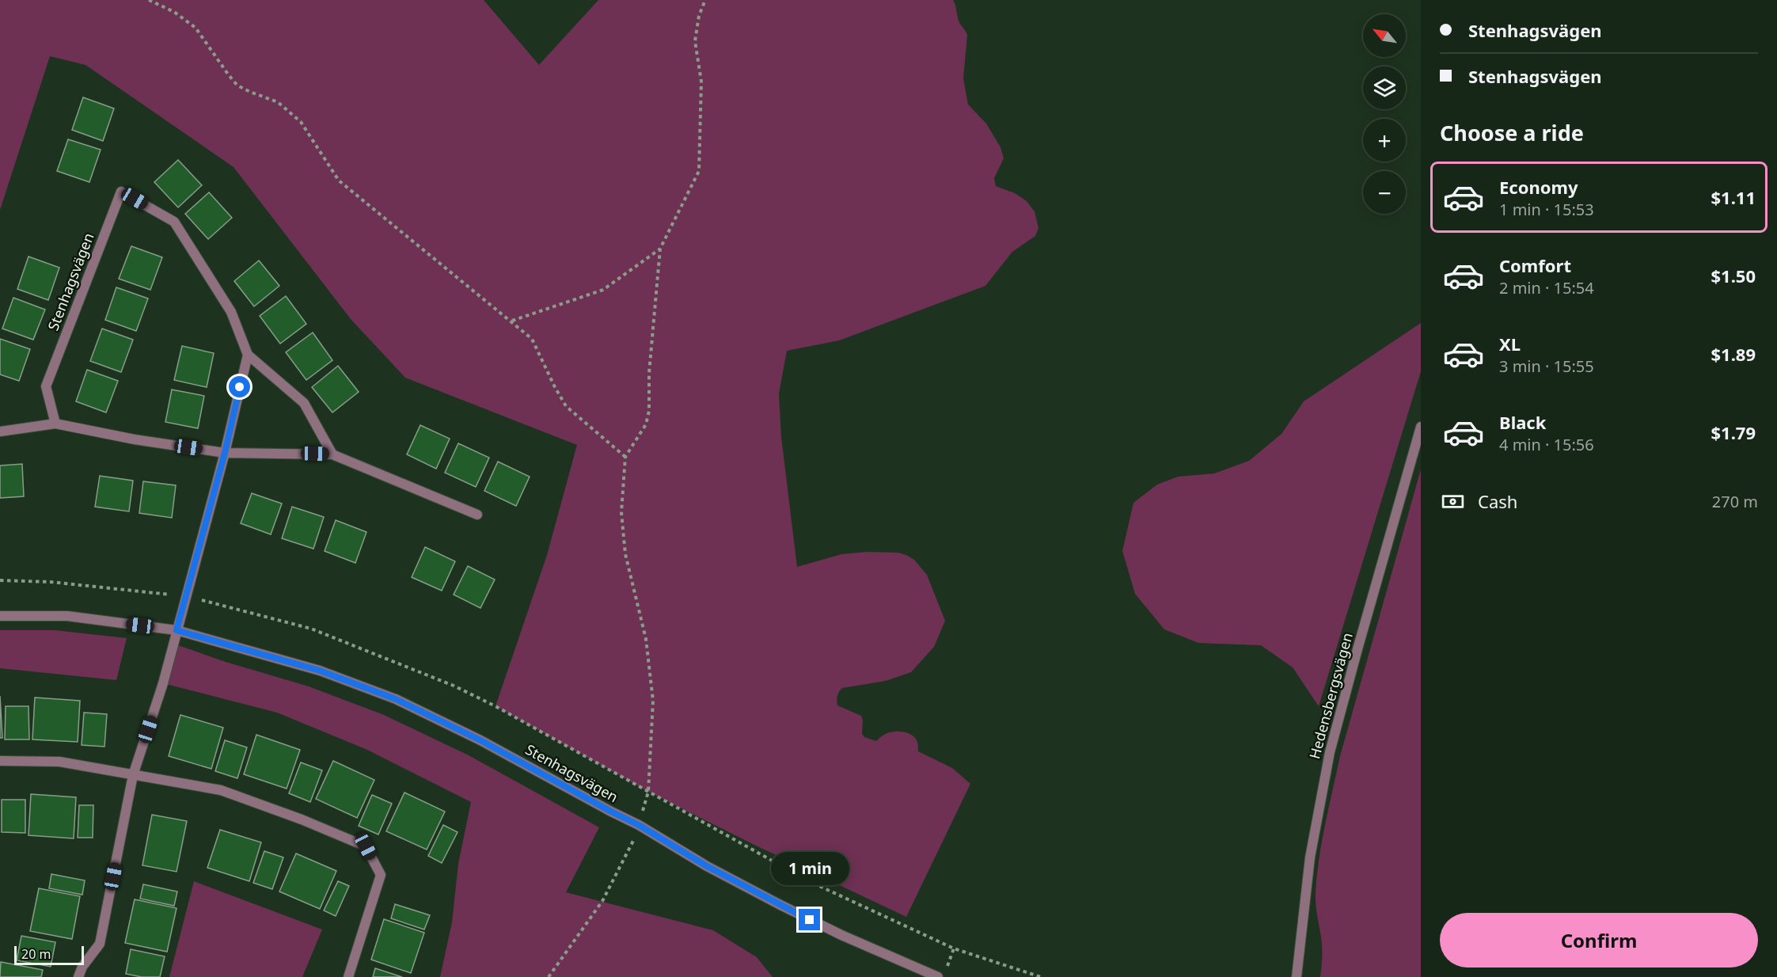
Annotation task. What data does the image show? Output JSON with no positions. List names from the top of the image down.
{
  "streets": {
    "street": ["Stenhagsvägen", "Hedensbergsvägen"]
  },
  "scale_bar": "20 m",
  "north": "top left",
  "page": {
    "banner": ["Stenhagsvägen", "Stenhagsvägen"],
    "map_buttons": ["+", "−"],
    "heading": "Choose a ride",
    "list": [
      {
        "name": "Economy",
        "note": "1 min · 15:53",
        "value": "$1.11"
      },
      {
        "name": "Comfort",
        "note": "2 min · 15:54",
        "value": "$1.50"
      },
      {
        "name": "XL",
        "note": "3 min · 15:55",
        "value": "$1.89"
      },
      {
        "name": "Black",
        "note": "4 min · 15:56",
        "value": "$1.79"
      }
    ],
    "pay": ["Cash", "270 m"],
    "bubble": "1 min",
    "buttons": "Confirm",
    "scale": "20 m"
  }
}
